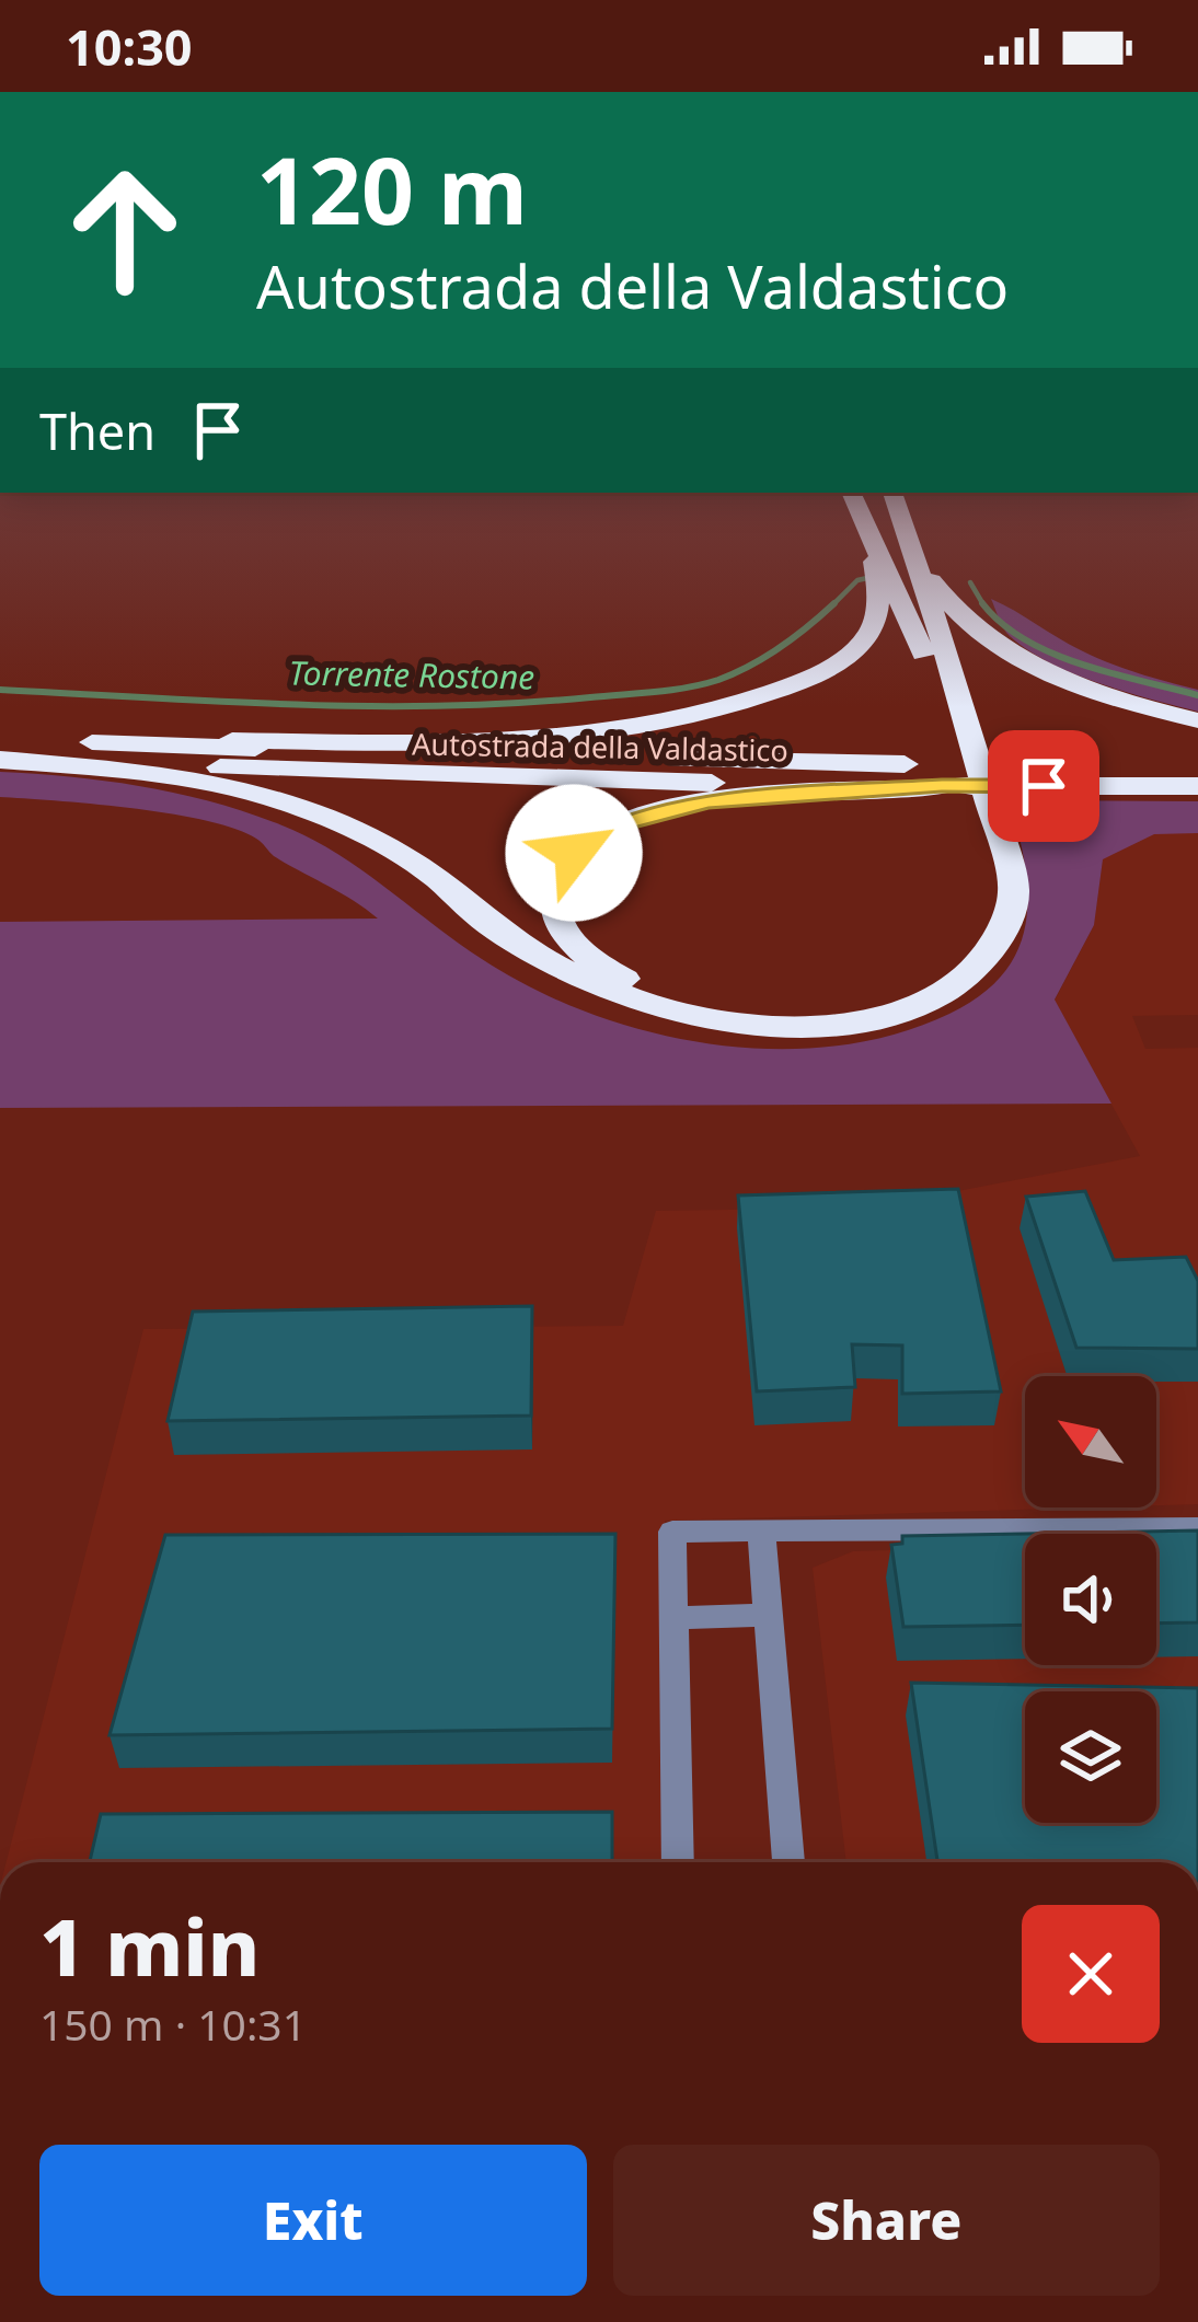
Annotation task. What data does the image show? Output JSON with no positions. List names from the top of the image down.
{
  "streets": {
    "highway": ["Autostrada della Valdastico"]
  },
  "water": ["Torrente Rostone"],
  "north": "top left",
  "page": {
    "status": "10:30",
    "turn": ["120 m", "Autostrada della Valdastico"],
    "then": "Then",
    "heading": ["1 min", "150 m · 10:31"],
    "buttons": ["Exit", "Share"]
  }
}
